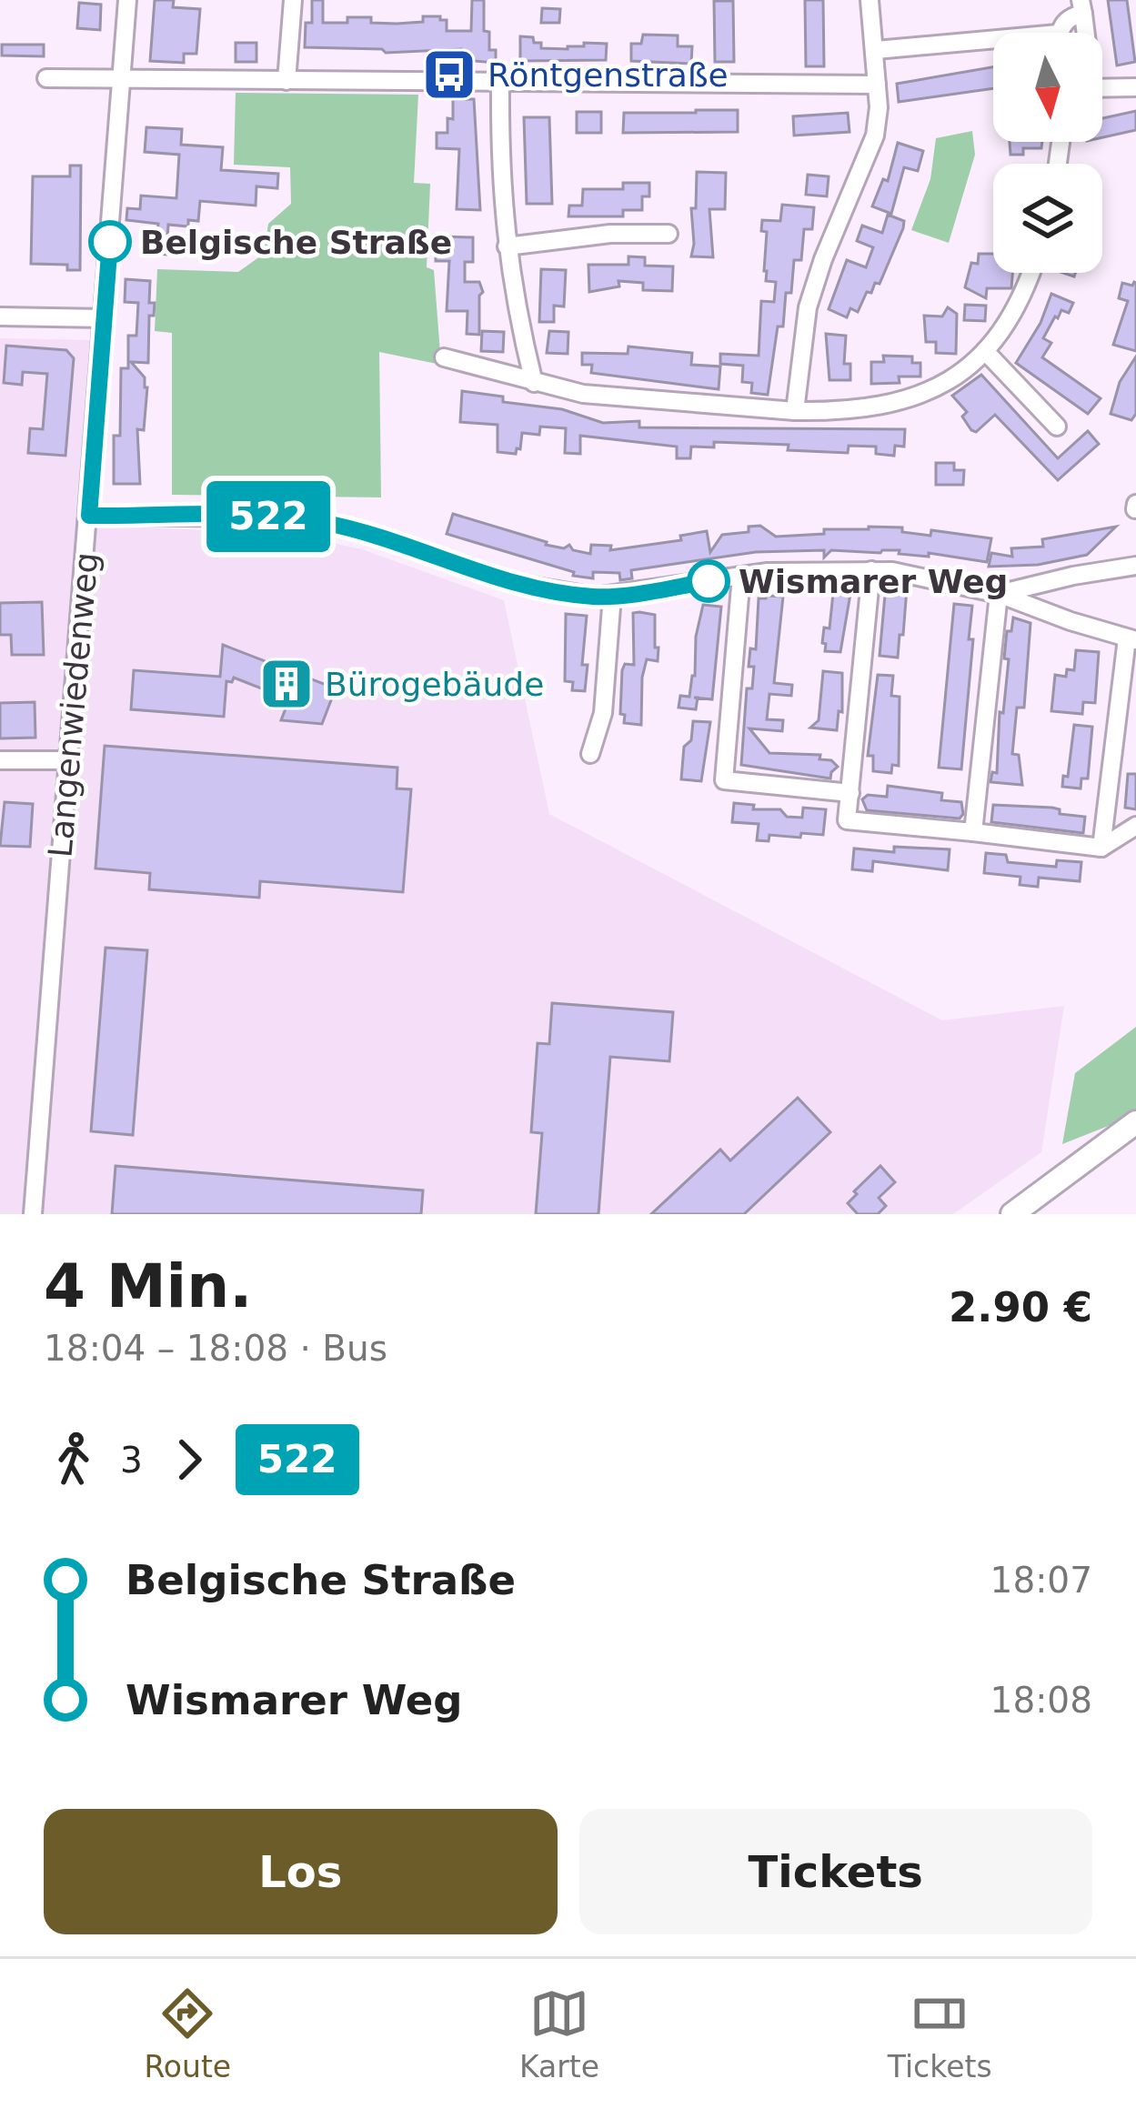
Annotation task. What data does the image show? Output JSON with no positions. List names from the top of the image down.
{
  "streets": {
    "street": ["Langenwiedenweg"]
  },
  "places": {
    "bus stop": ["Röntgenstraße"],
    "other": ["Belgische Straße", "Wismarer Weg"],
    "building": ["Bürogebäude"]
  },
  "lines": ["bus line 522"],
  "north": "bottom",
  "page": {
    "on_map": "522",
    "heading": ["4 Min.", "18:04 – 18:08 · Bus", "2.90 €"],
    "legs": ["3", "522"],
    "list": [
      {
        "name": "Belgische Straße",
        "value": "18:07"
      },
      {
        "name": "Wismarer Weg",
        "value": "18:08"
      }
    ],
    "buttons": ["Los", "Tickets"],
    "tabs": ["Route", "Karte", "Tickets"]
  }
}
